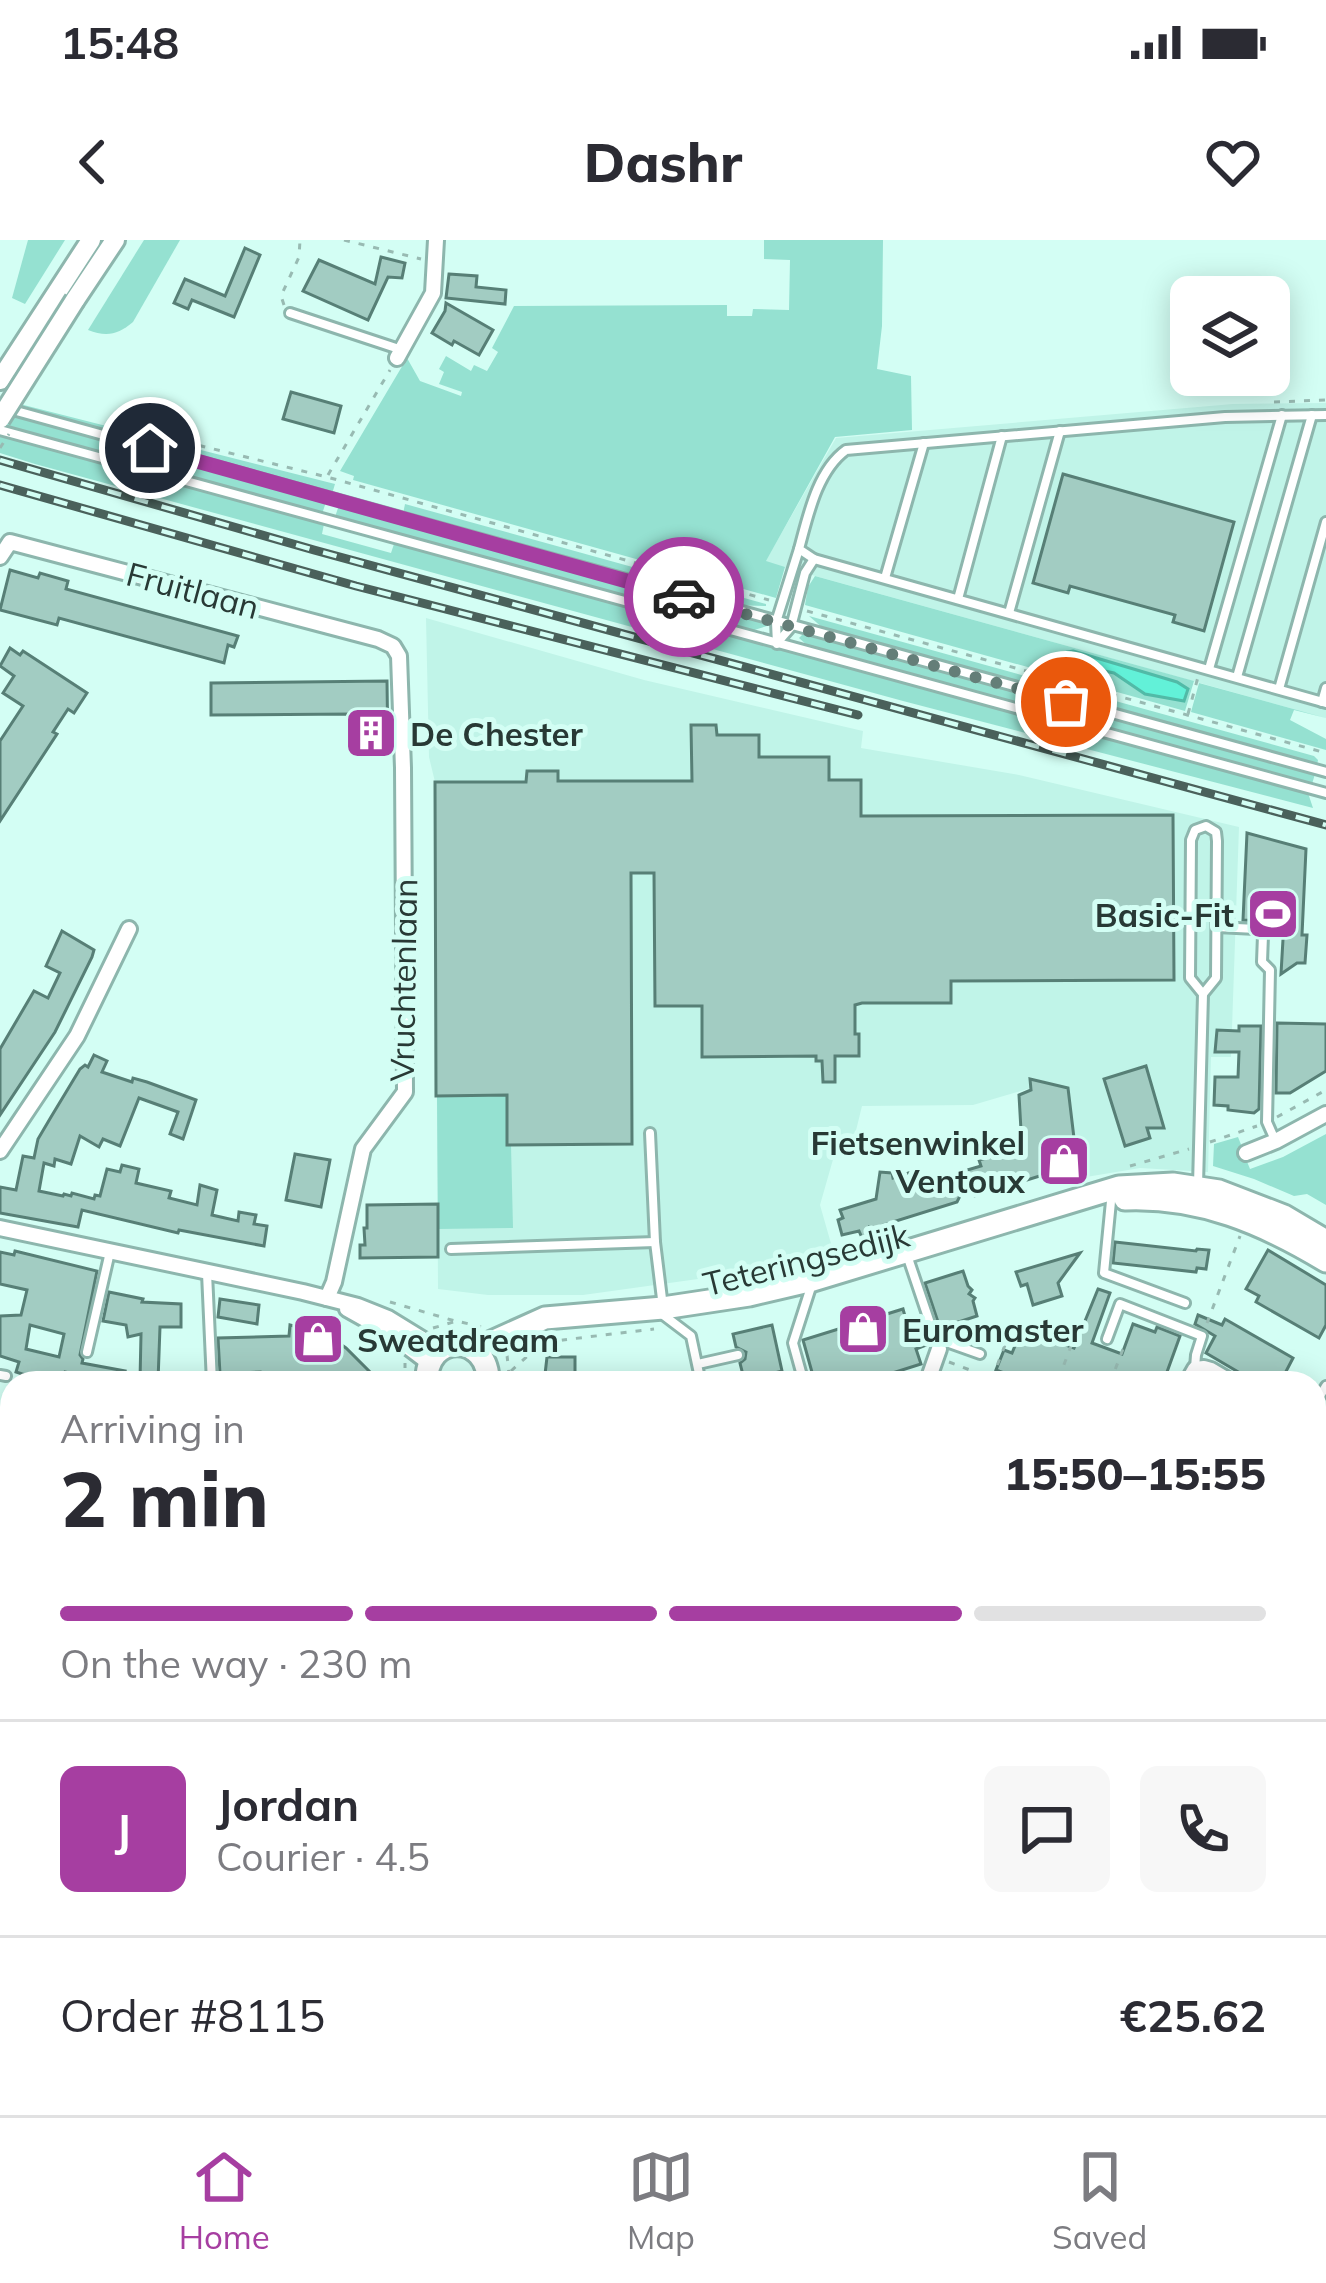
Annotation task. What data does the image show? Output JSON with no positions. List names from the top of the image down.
{
  "streets": {
    "main road": ["Teteringsedijk"],
    "street": ["Fruitlaan", "Vruchtenlaan"]
  },
  "crossings": [
    ["Fruitlaan", "Vruchtenlaan"]
  ],
  "places": {
    "building": ["De Chester"],
    "sports": ["Basic-Fit"],
    "shop": ["Fietsenwinkel Ventoux", "Euromaster", "Sweatdream"]
  },
  "page": {
    "status": "15:48",
    "header": "Dashr",
    "heading": ["2 min", "Arriving in", "15:50–15:55"],
    "panel": [
      "Jordan",
      "Courier · 4.5",
      "Order #8115",
      "€25.62"
    ],
    "bar": "On the way · 230 m",
    "round": "J",
    "tabs": ["Home", "Map", "Saved"]
  }
}
